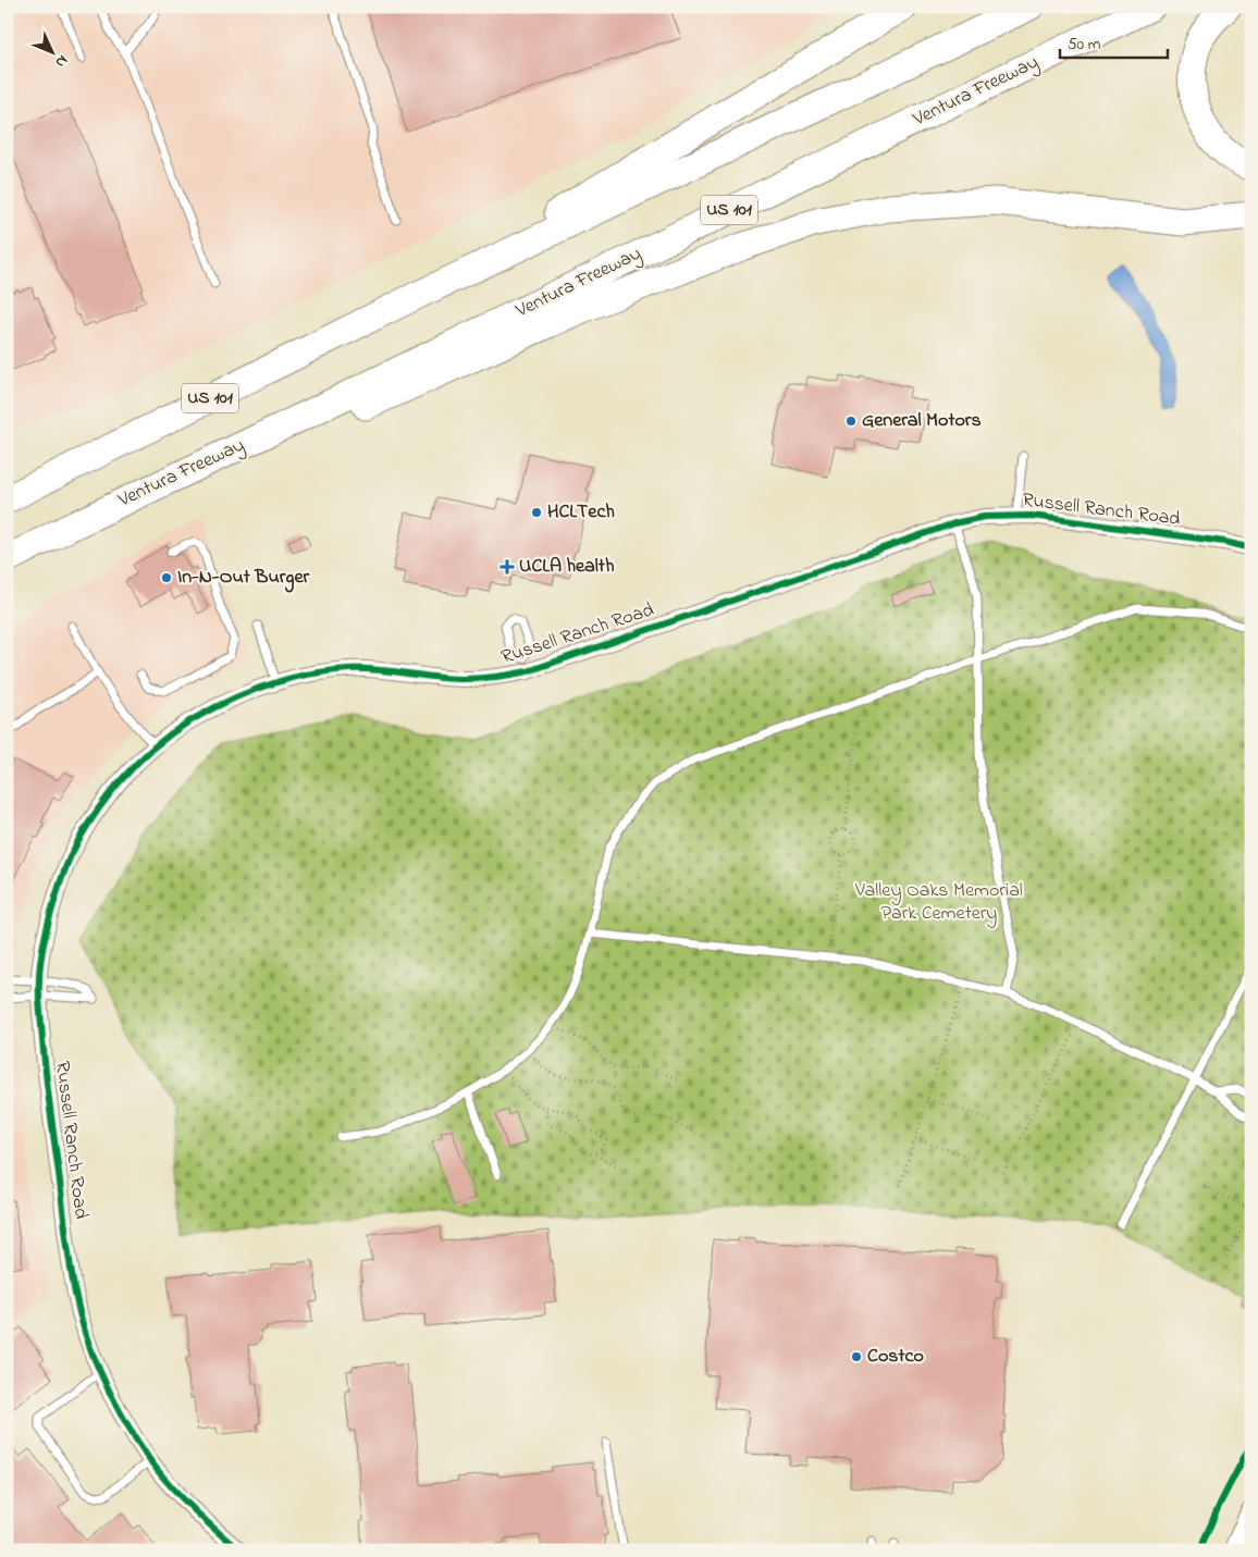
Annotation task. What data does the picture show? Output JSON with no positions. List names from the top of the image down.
{
  "streets": {
    "highway": ["Ventura Freeway", "US 101"],
    "street": ["Russell Ranch Road"]
  },
  "parks": ["Valley Oaks Memorial Park Cemetery"],
  "places": {
    "other": [
      "General Motors",
      "HCLTech",
      "In-N-Out Burger",
      "Costco"
    ],
    "health": ["UCLA health"]
  },
  "scale_bar": "50 m",
  "north": "bottom right"
}
